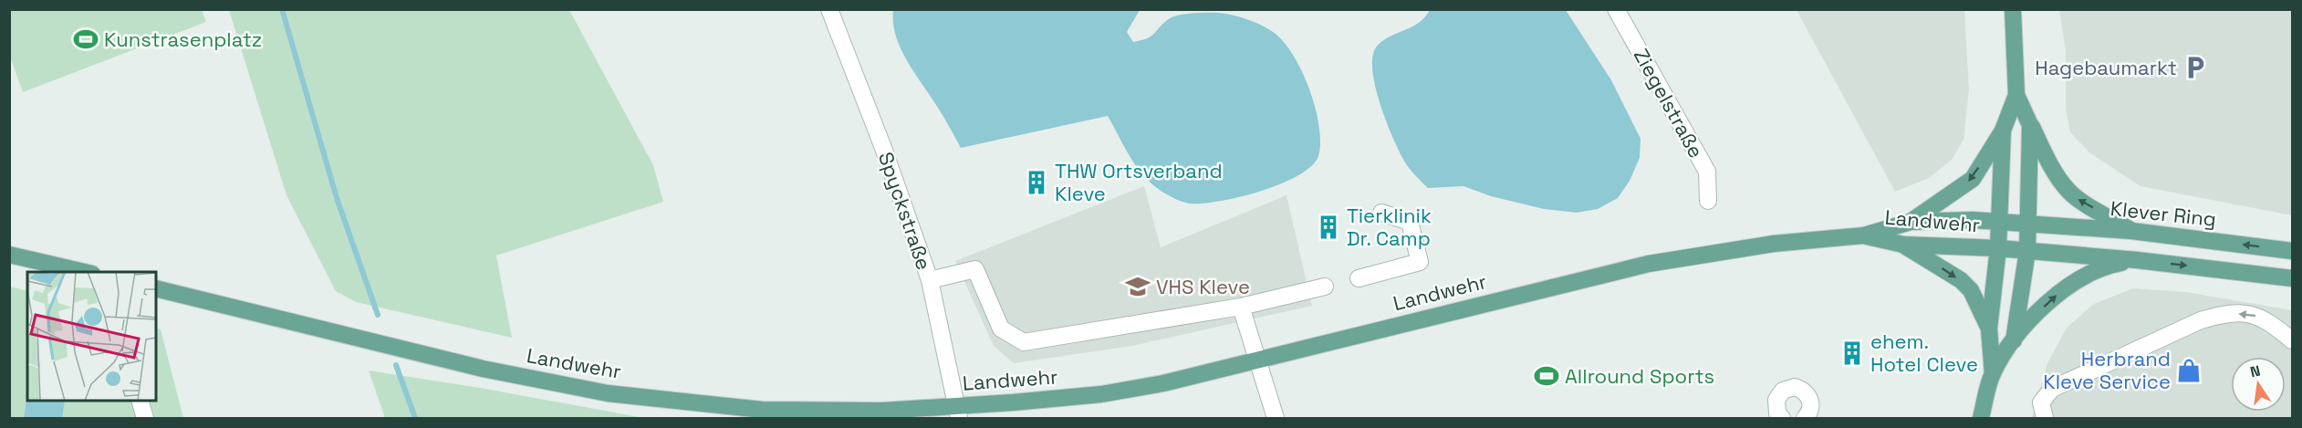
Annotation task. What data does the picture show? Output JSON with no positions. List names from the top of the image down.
{
  "streets": {
    "main road": ["Klever Ring", "Landwehr"],
    "street": ["Ziegelstraße", "Spyckstraße"]
  },
  "crossings": [
    ["Spyckstraße", "Landwehr"],
    ["Klever Ring", "Landwehr"]
  ],
  "places": {
    "sports": ["Kunstrasenplatz", "Allround Sports"],
    "parking": ["Hagebaumarkt"],
    "building": ["THW Ortsverband Kleve", "Tierklinik Dr. Camp", "ehem. Hotel Cleve"],
    "school or university": ["VHS Kleve"],
    "shop": ["Herbrand Kleve Service"]
  },
  "north": "top"
}
